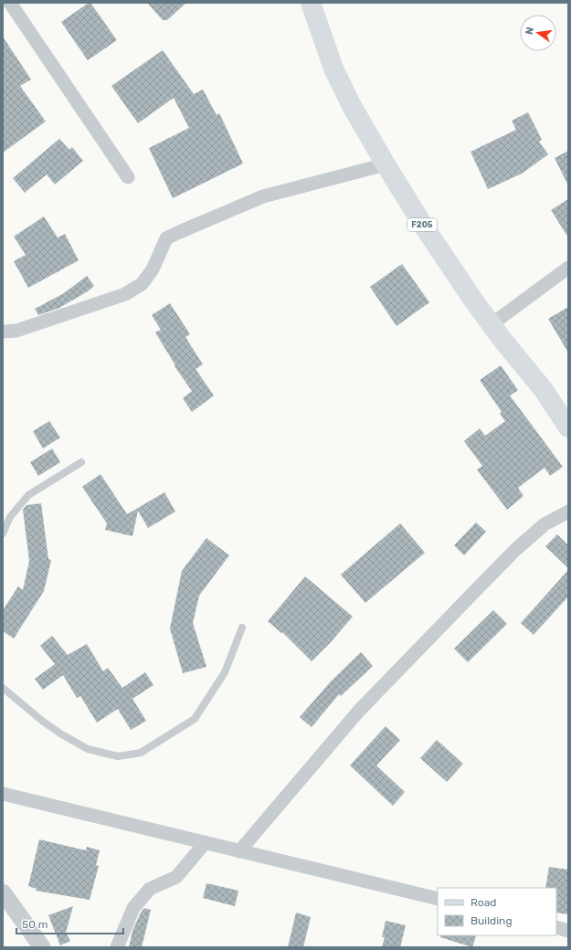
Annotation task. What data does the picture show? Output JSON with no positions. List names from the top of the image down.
{
  "streets": {
    "main road": ["F205"]
  },
  "legend": ["Road", "Building"],
  "scale_bar": "50 m",
  "north": "left"
}
